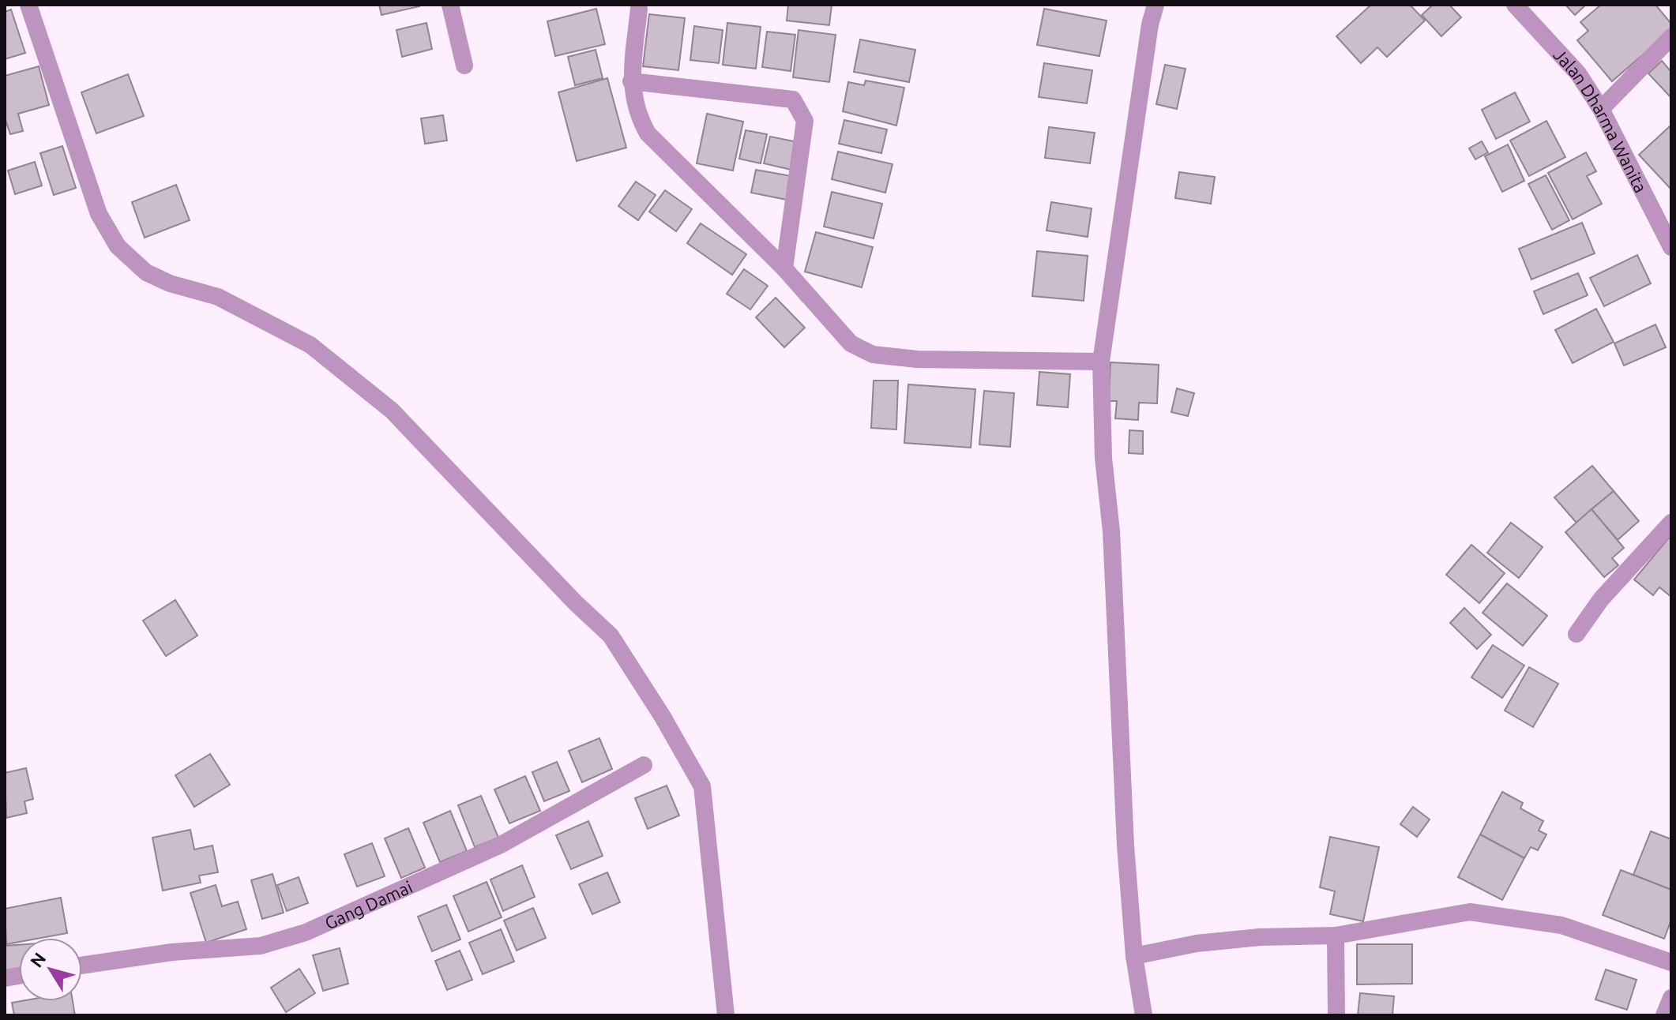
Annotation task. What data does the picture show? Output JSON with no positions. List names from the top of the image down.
{
  "streets": {
    "street": ["Jalan Dharma Wanita", "Gang Damai"]
  },
  "north": "top left"
}
